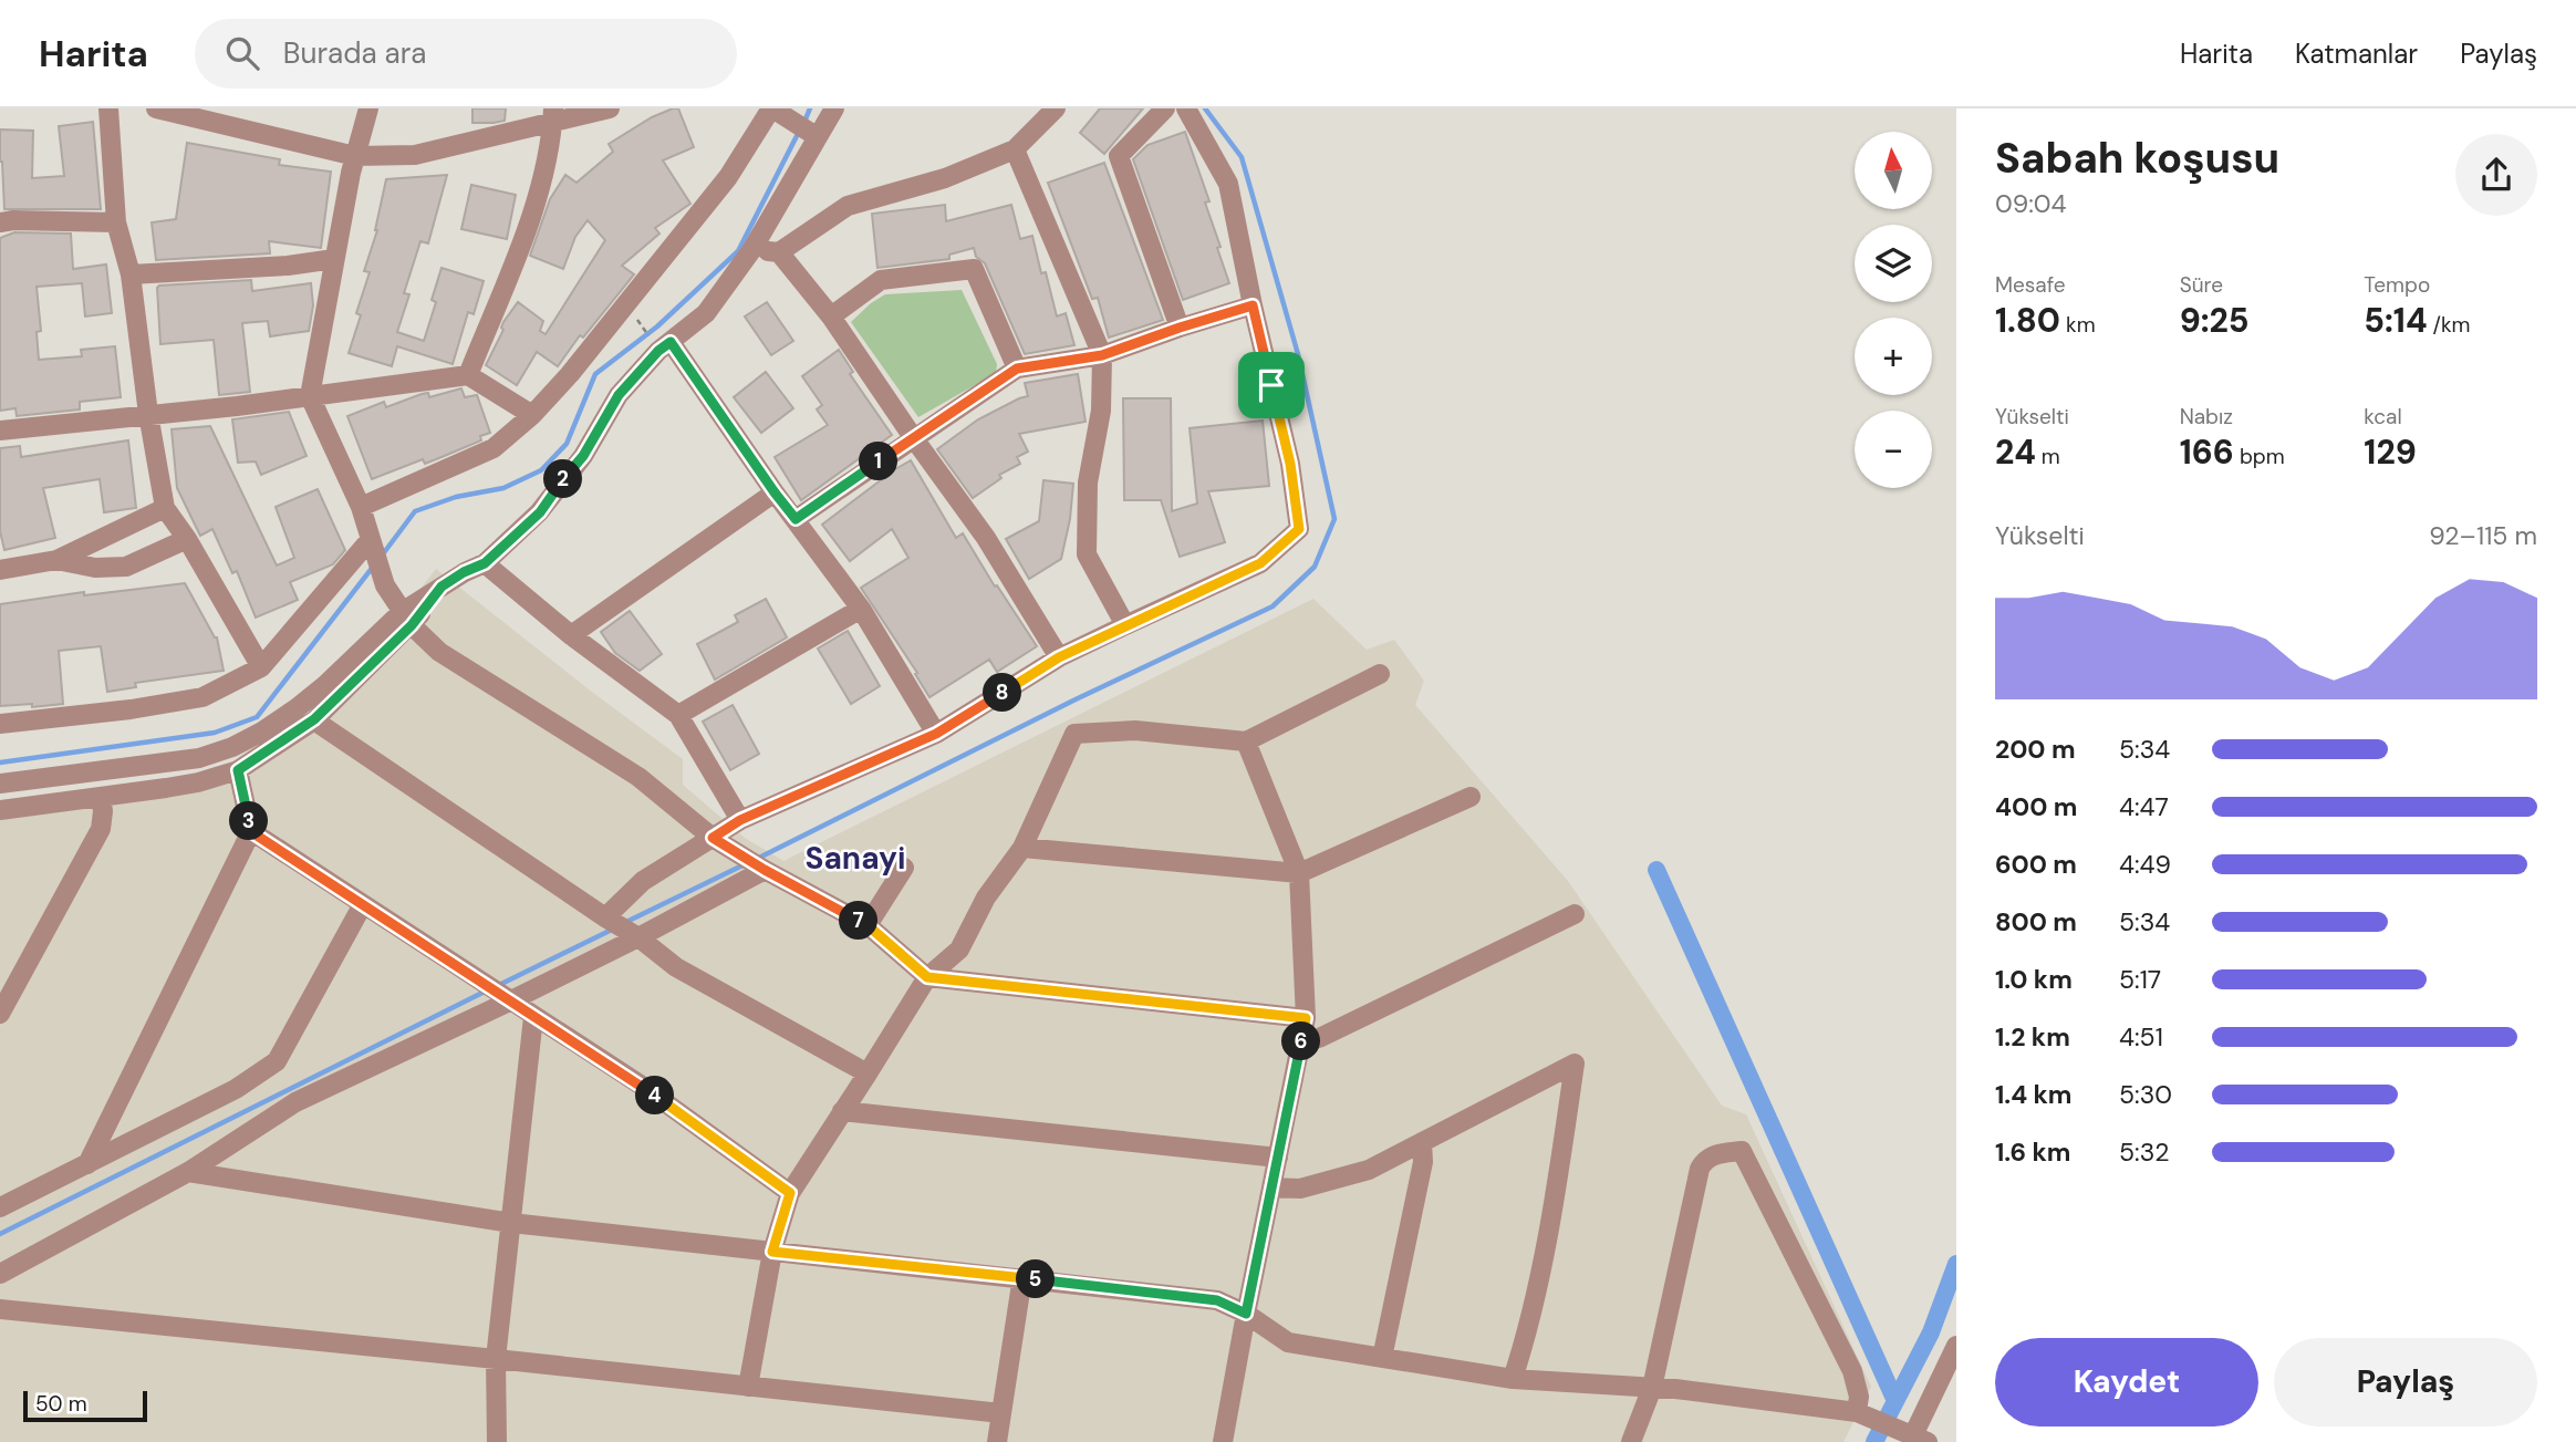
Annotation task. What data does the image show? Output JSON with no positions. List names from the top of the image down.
{
  "districts": ["Sanayi"],
  "scale_bar": "50 m",
  "north": "top",
  "page": {
    "header": "Harita",
    "search": "Burada ara",
    "nav": ["Harita", "Katmanlar", "Paylaş"],
    "heading": ["Sabah koşusu", "09:04"],
    "map_buttons": ["+", "−"],
    "stats": [
      ["Mesafe", "1.80 km"],
      ["Süre", "9:25"],
      ["Tempo", "5:14 /km"],
      ["Yükselti", "24 m"],
      ["Nabız", "166 bpm"],
      ["kcal", "129"]
    ],
    "pins": [
      "1",
      "2",
      "8",
      "3",
      "7",
      "6",
      "4",
      "5"
    ],
    "chart": ["Yükselti", "92–115 m"],
    "list": [
      {
        "name": "200 m",
        "note": "5:34"
      },
      {
        "name": "400 m",
        "note": "4:47"
      },
      {
        "name": "600 m",
        "note": "4:49"
      },
      {
        "name": "800 m",
        "note": "5:34"
      },
      {
        "name": "1.0 km",
        "note": "5:17"
      },
      {
        "name": "1.2 km",
        "note": "4:51"
      },
      {
        "name": "1.4 km",
        "note": "5:30"
      },
      {
        "name": "1.6 km",
        "note": "5:32"
      }
    ],
    "buttons": ["Kaydet", "Paylaş"],
    "scale": "50 m"
  }
}
